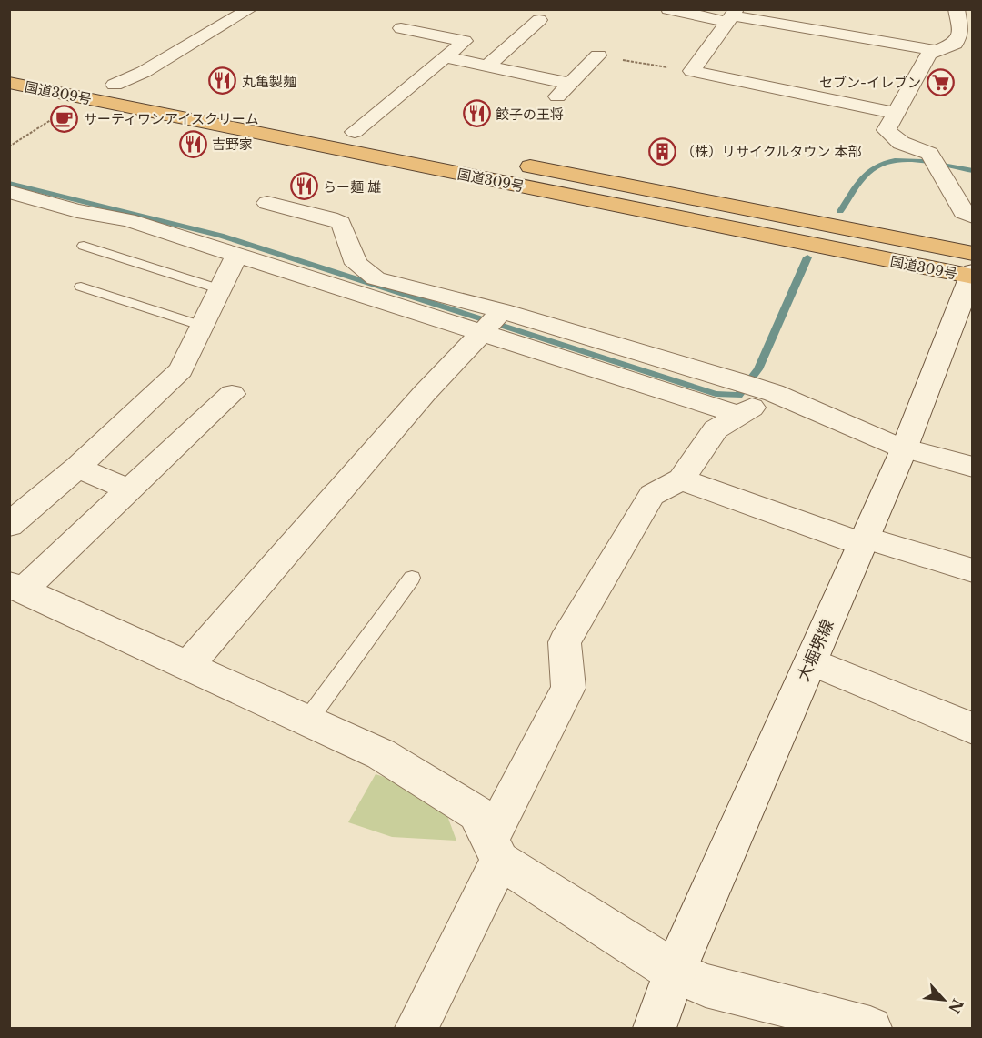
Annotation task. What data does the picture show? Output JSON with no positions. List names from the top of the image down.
{
  "streets": {
    "highway": ["国道309号"],
    "street": ["大堀堺線"]
  },
  "crossings": [
    ["国道309号", "大堀堺線"]
  ],
  "places": {
    "restaurant": [
      "丸亀製麺",
      "餃子の王将",
      "吉野家",
      "らー麺 雄"
    ],
    "supermarket": ["セブン-イレブン"],
    "cafe": ["サーティワンアイスクリーム"],
    "building": ["（株）リサイクルタウン 本部"]
  },
  "north": "bottom right"
}
